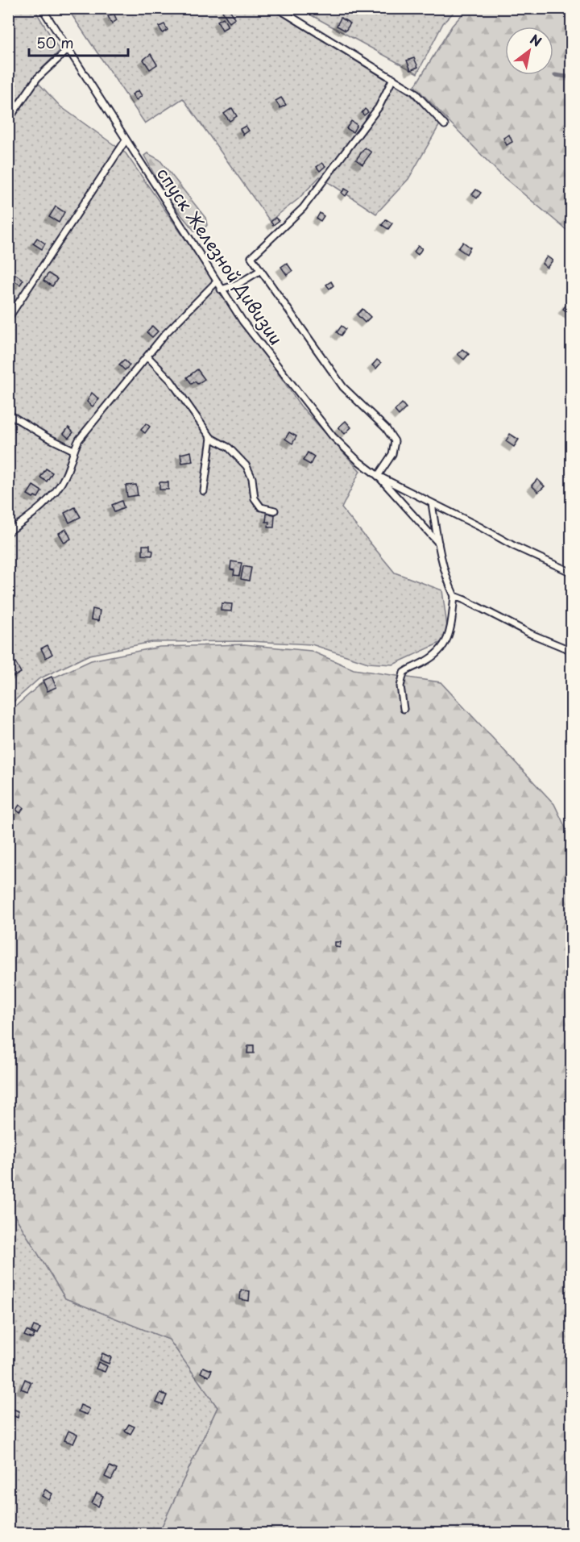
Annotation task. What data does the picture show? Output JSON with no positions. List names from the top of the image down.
{
  "streets": {
    "lane": ["спуск Железной Дивизии"]
  },
  "scale_bar": "50 m",
  "north": "top right"
}
